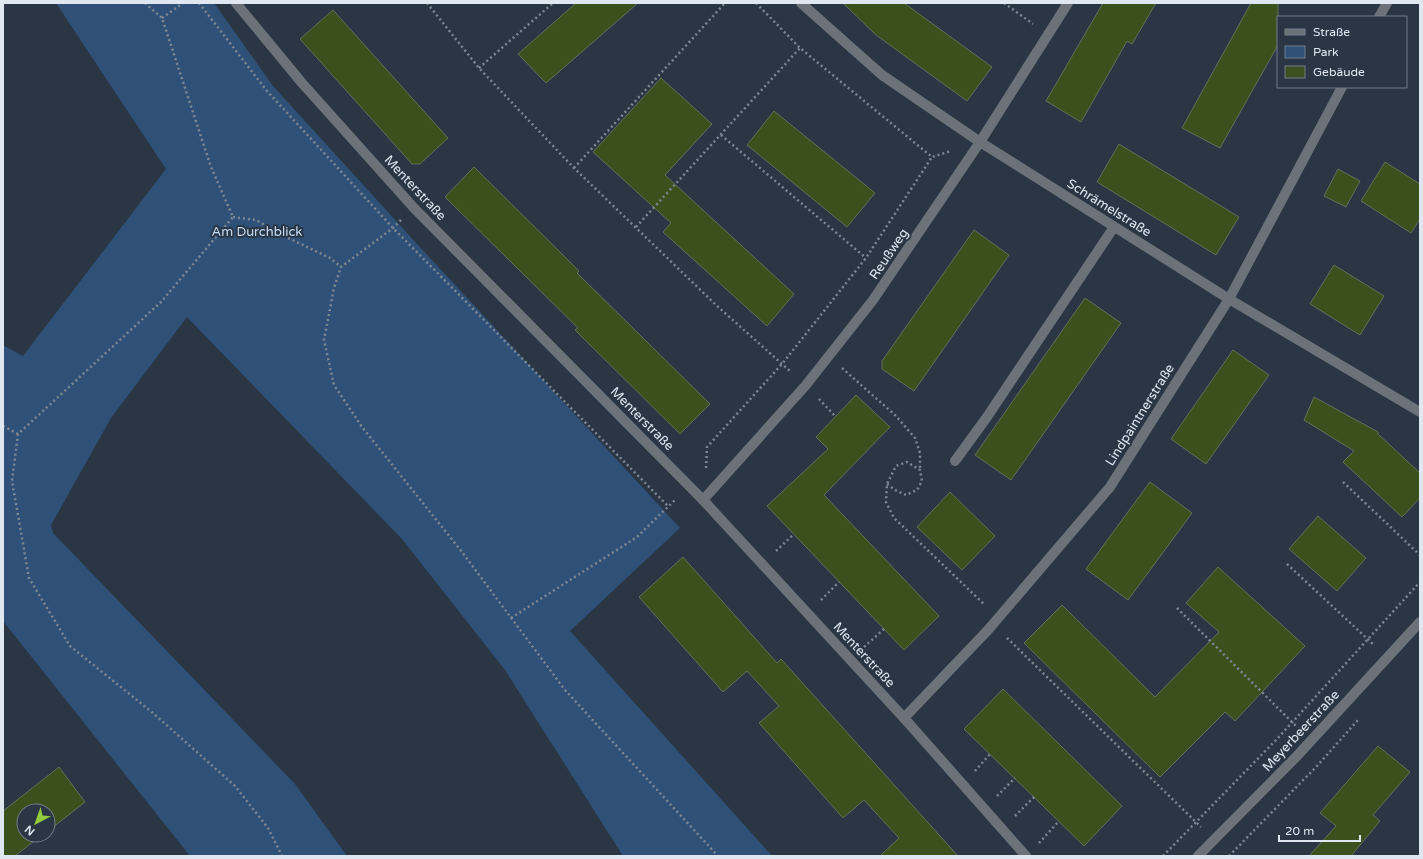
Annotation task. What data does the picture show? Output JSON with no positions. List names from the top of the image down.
{
  "streets": {
    "street": [
      "Menterstraße",
      "Schrämelstraße",
      "Reußweg",
      "Lindpaintnerstraße",
      "Meyerbeerstraße"
    ]
  },
  "crossings": [
    ["Menterstraße", "Reußweg"],
    ["Menterstraße", "Lindpaintnerstraße"],
    ["Schrämelstraße", "Reußweg"],
    ["Schrämelstraße", "Lindpaintnerstraße"]
  ],
  "parks": ["Am Durchblick"],
  "legend": ["Straße", "Park", "Gebäude"],
  "scale_bar": "20 m",
  "north": "bottom left"
}
